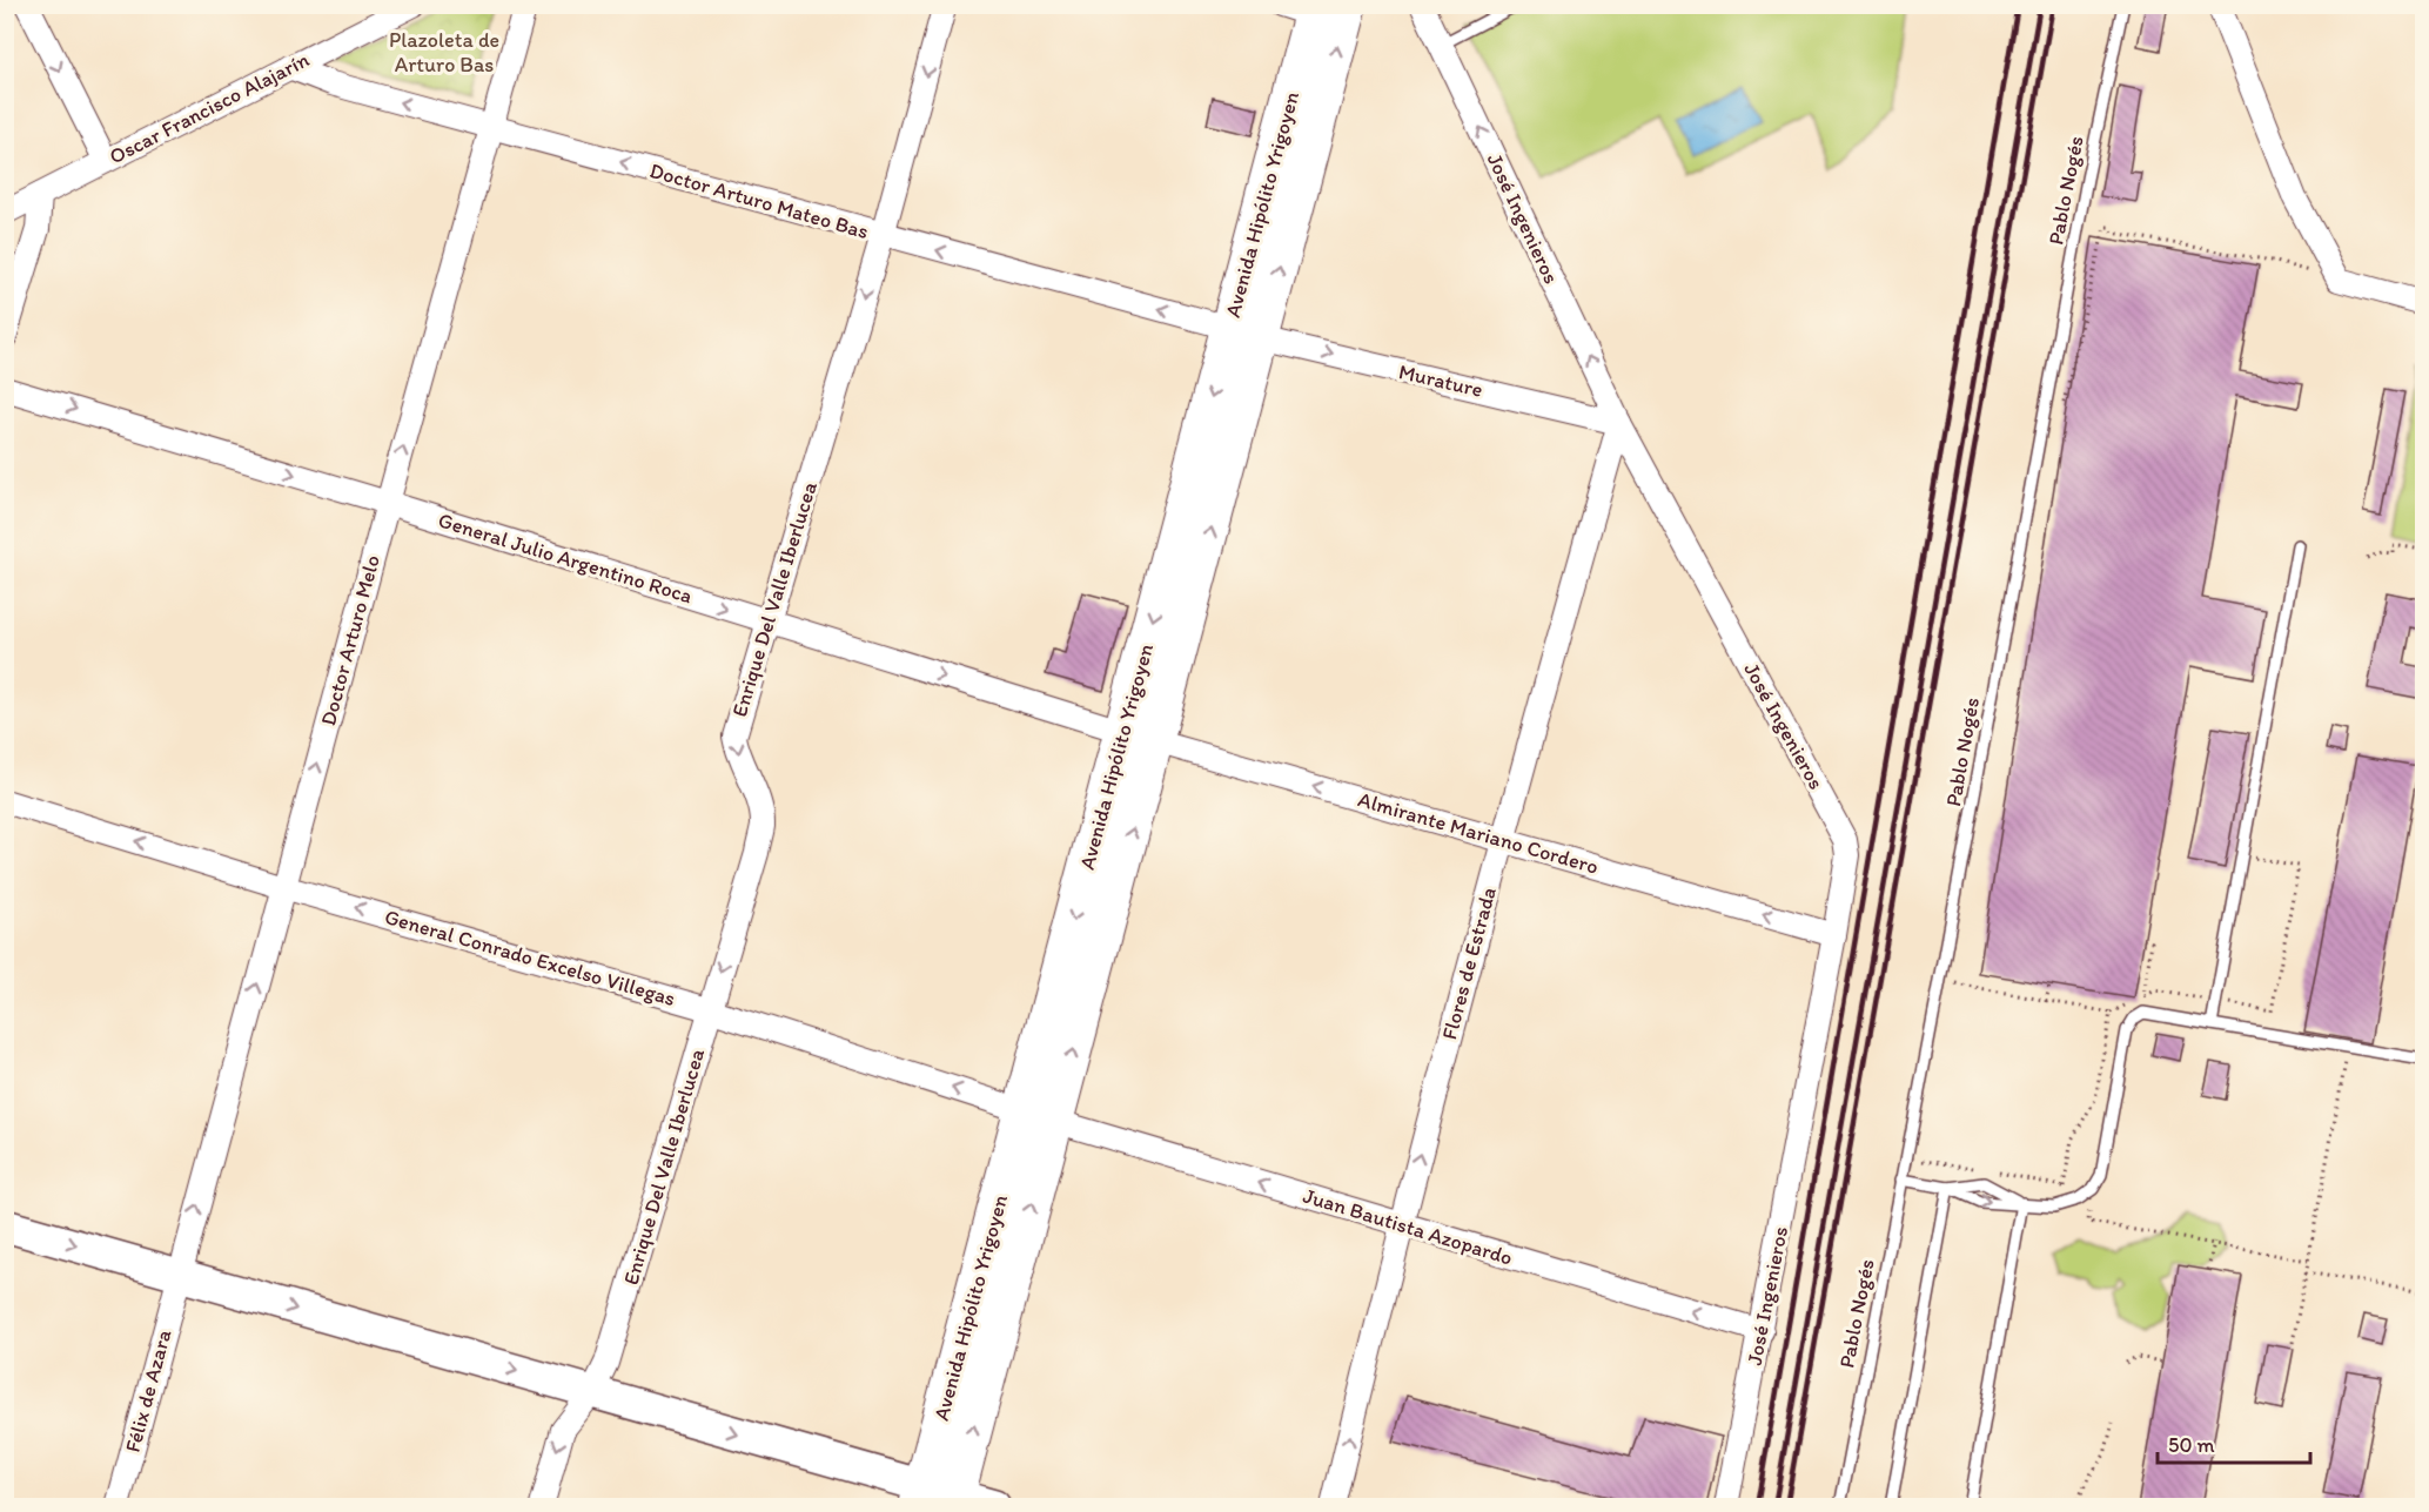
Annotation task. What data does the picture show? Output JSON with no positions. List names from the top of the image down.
{
  "streets": {
    "main road": ["Avenida Hipólito Yrigoyen"],
    "street": [
      "Oscar Francisco Alajarín",
      "Doctor Arturo Mateo Bas",
      "José Ingenieros",
      "Murature",
      "General Julio Argentino Roca",
      "Enrique Del Valle Iberlucea",
      "Doctor Arturo Melo",
      "Almirante Mariano Cordero",
      "General Conrado Excelso Villegas",
      "Flores de Estrada",
      "Juan Bautista Azopardo",
      "Félix de Azara"
    ],
    "lane": ["Pablo Nogés"]
  },
  "crossings": [
    ["Oscar Francisco Alajarín", "Doctor Arturo Mateo Bas"],
    ["Doctor Arturo Mateo Bas", "Avenida Hipólito Yrigoyen"],
    ["Doctor Arturo Mateo Bas", "Murature"],
    ["Doctor Arturo Mateo Bas", "Enrique Del Valle Iberlucea"],
    ["Doctor Arturo Mateo Bas", "Doctor Arturo Melo"],
    ["Avenida Hipólito Yrigoyen", "Murature"],
    ["Avenida Hipólito Yrigoyen", "General Julio Argentino Roca"],
    ["Avenida Hipólito Yrigoyen", "Almirante Mariano Cordero"],
    ["Avenida Hipólito Yrigoyen", "General Conrado Excelso Villegas"],
    ["Avenida Hipólito Yrigoyen", "Juan Bautista Azopardo"],
    ["José Ingenieros", "Murature"],
    ["José Ingenieros", "Almirante Mariano Cordero"],
    ["José Ingenieros", "Flores de Estrada"],
    ["José Ingenieros", "Juan Bautista Azopardo"],
    ["Murature", "Flores de Estrada"],
    ["General Julio Argentino Roca", "Enrique Del Valle Iberlucea"],
    ["General Julio Argentino Roca", "Doctor Arturo Melo"],
    ["General Julio Argentino Roca", "Almirante Mariano Cordero"],
    ["Enrique Del Valle Iberlucea", "General Conrado Excelso Villegas"],
    ["Doctor Arturo Melo", "General Conrado Excelso Villegas"],
    ["Doctor Arturo Melo", "Félix de Azara"],
    ["Almirante Mariano Cordero", "Flores de Estrada"],
    ["General Conrado Excelso Villegas", "Juan Bautista Azopardo"],
    ["Flores de Estrada", "Juan Bautista Azopardo"]
  ],
  "one_way": [
    "Doctor Arturo Mateo Bas",
    "Murature",
    "General Julio Argentino Roca",
    "Enrique Del Valle Iberlucea",
    "Doctor Arturo Melo",
    "Almirante Mariano Cordero",
    "General Conrado Excelso Villegas",
    "Flores de Estrada",
    "Juan Bautista Azopardo"
  ],
  "parks": ["Plazoleta de Arturo Bas"],
  "scale_bar": "50 m"
}
